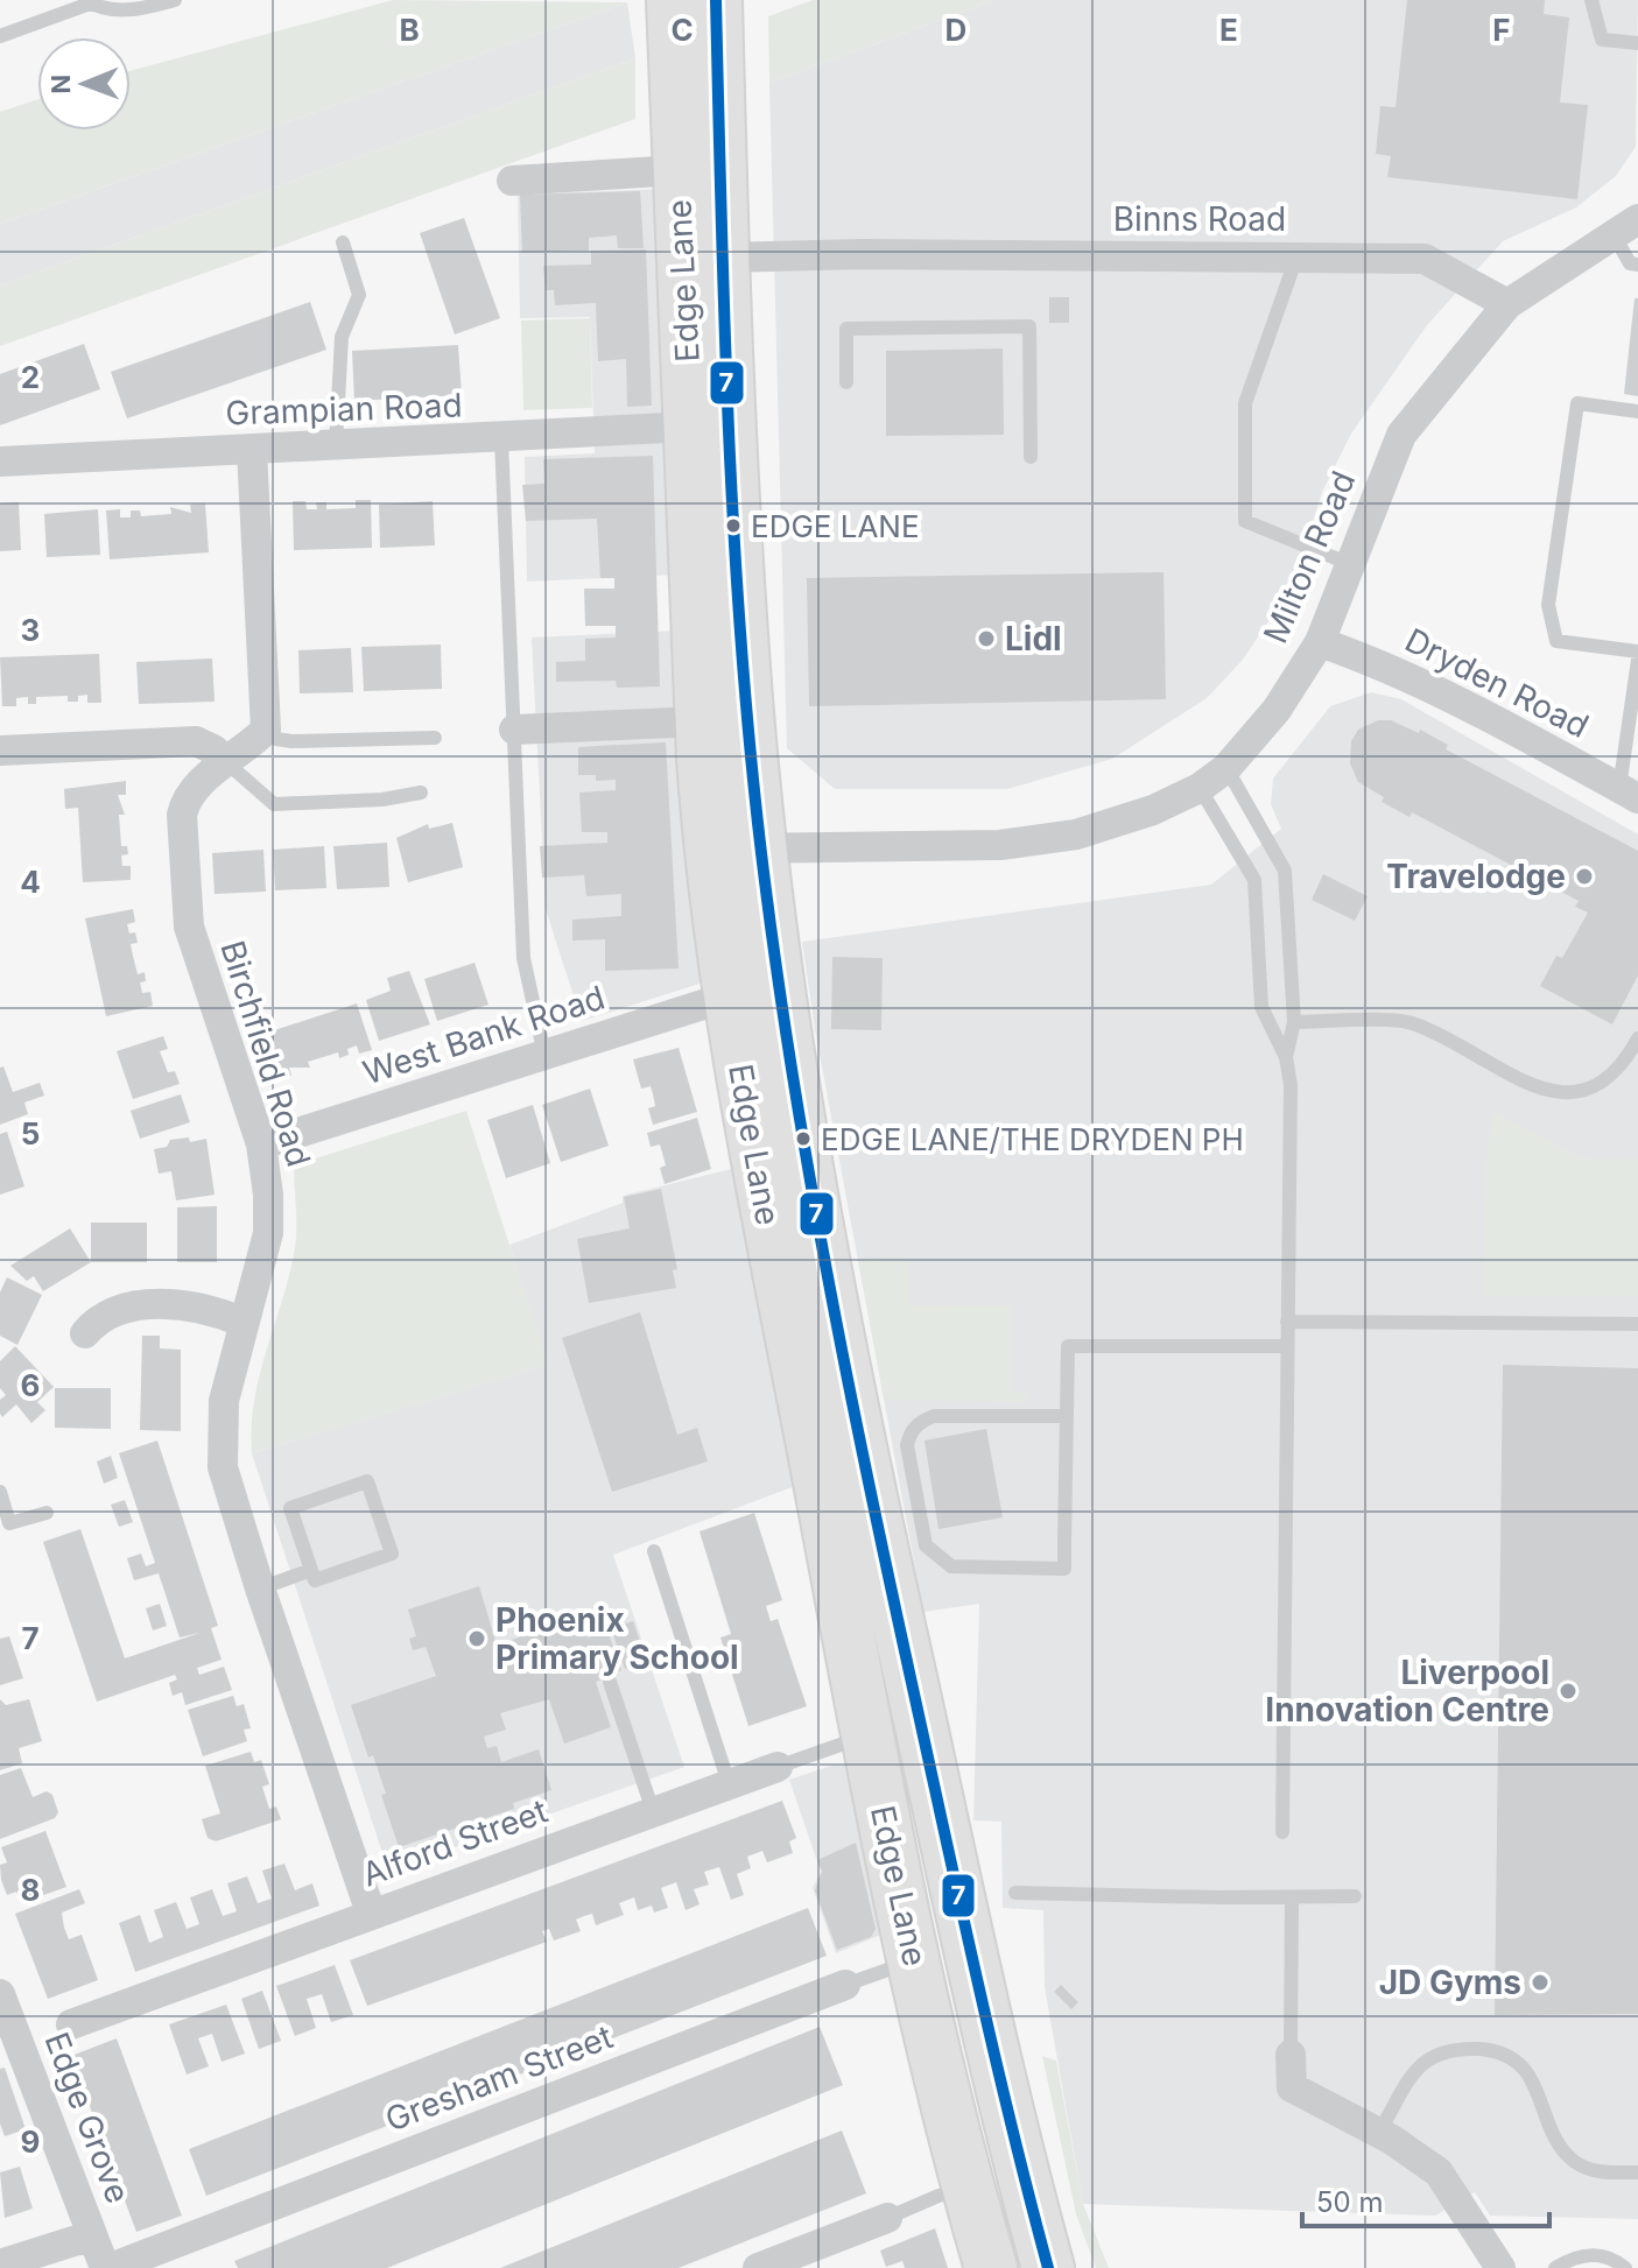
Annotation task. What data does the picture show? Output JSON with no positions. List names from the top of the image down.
{
  "streets": {
    "highway": ["Edge Lane"],
    "street": [
      "Binns Road",
      "Grampian Road",
      "Milton Road",
      "Dryden Road",
      "West Bank Road",
      "Birchfield Road",
      "Alford Street",
      "Gresham Street",
      "Edge Grove"
    ]
  },
  "crossings": [
    ["Binns Road", "Edge Lane"],
    ["Binns Road", "Milton Road"],
    ["Edge Lane", "Grampian Road"],
    ["Edge Lane", "Milton Road"],
    ["Edge Lane", "West Bank Road"],
    ["Edge Lane", "Alford Street"],
    ["Edge Lane", "Gresham Street"],
    ["Milton Road", "Dryden Road"],
    ["West Bank Road", "Birchfield Road"],
    ["Birchfield Road", "Alford Street"],
    ["Gresham Street", "Edge Grove"]
  ],
  "places": [
    "EDGE LANE",
    "Lidl",
    "Travelodge",
    "EDGE LANE/THE DRYDEN PH",
    "Phoenix Primary School",
    "Liverpool Innovation Centre",
    "JD Gyms"
  ],
  "lines": ["transit line 7"],
  "scale_bar": "50 m",
  "north": "left",
  "grid": {
    "columns": [
      "B",
      "C",
      "D",
      "E",
      "F"
    ],
    "rows": [
      "2",
      "3",
      "4",
      "5",
      "6",
      "7",
      "8",
      "9"
    ]
  }
}
